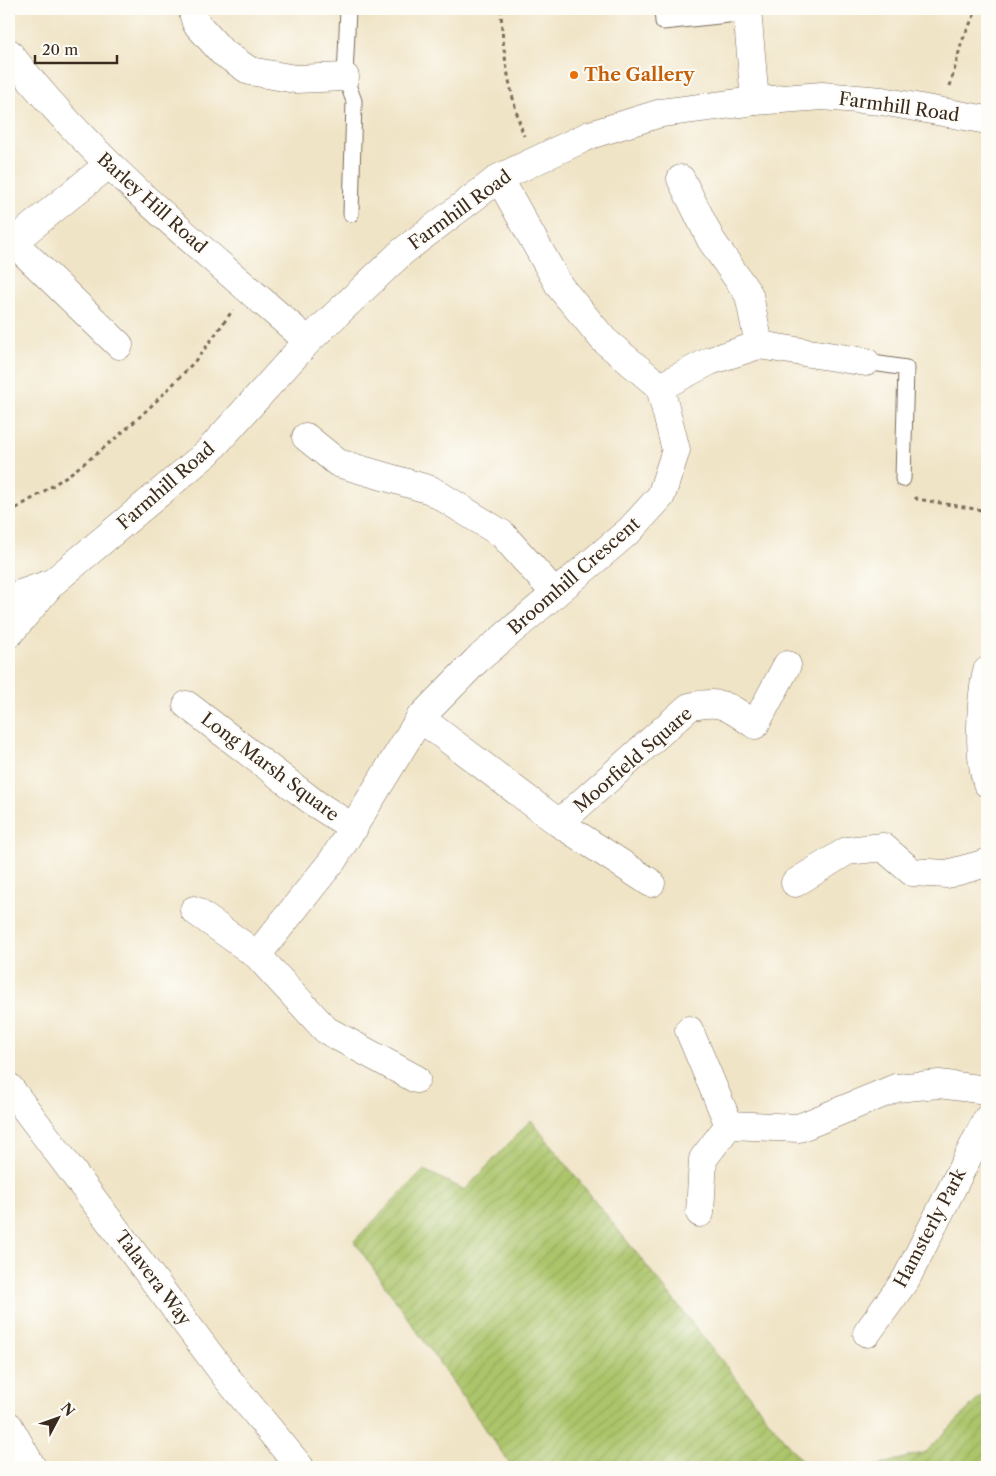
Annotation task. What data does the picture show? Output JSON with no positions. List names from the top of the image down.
{
  "streets": {
    "street": [
      "Farmhill Road",
      "Barley Hill Road",
      "Broomhill Crescent",
      "Moorfield Square",
      "Long Marsh Square",
      "Hamsterly Park",
      "Talavera Way"
    ]
  },
  "crossings": [
    ["Farmhill Road", "Barley Hill Road"],
    ["Broomhill Crescent", "Moorfield Square"],
    ["Broomhill Crescent", "Long Marsh Square"]
  ],
  "places": ["The Gallery"],
  "scale_bar": "20 m",
  "north": "top right"
}
